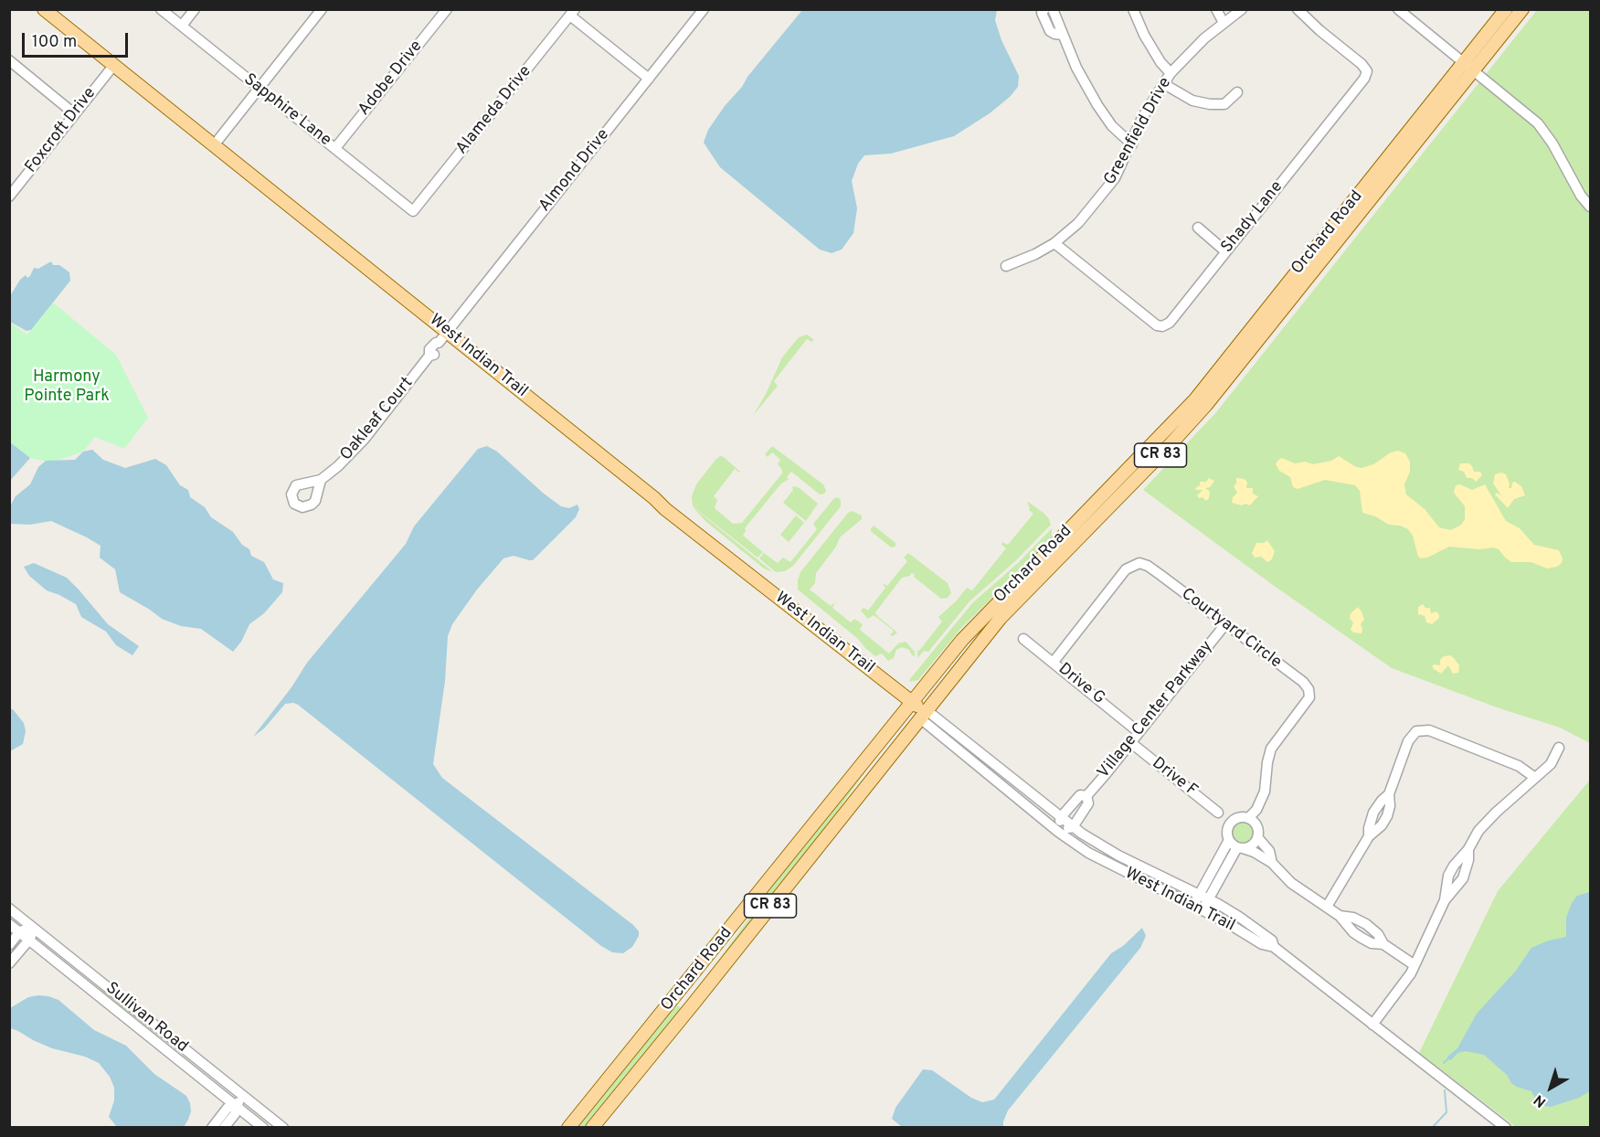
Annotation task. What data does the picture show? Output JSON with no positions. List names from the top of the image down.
{
  "streets": {
    "main road": ["Orchard Road", "West Indian Trail", "CR 83"],
    "street": [
      "Adobe Drive",
      "Sapphire Lane",
      "Alameda Drive",
      "Foxcroft Drive",
      "Greenfield Drive",
      "Almond Drive",
      "Shady Lane",
      "Oakleaf Court",
      "Courtyard Circle",
      "Drive G",
      "Village Center Parkway",
      "Drive F",
      "Sullivan Road"
    ]
  },
  "crossings": [
    ["Adobe Drive", "Sapphire Lane"],
    ["Sapphire Lane", "Alameda Drive"],
    ["Foxcroft Drive", "West Indian Trail"],
    ["Greenfield Drive", "Shady Lane"],
    ["Almond Drive", "West Indian Trail"],
    ["Almond Drive", "Oakleaf Court"],
    ["Orchard Road", "West Indian Trail"],
    ["West Indian Trail", "Oakleaf Court"],
    ["West Indian Trail", "Village Center Parkway"],
    ["Courtyard Circle", "Drive G"],
    ["Courtyard Circle", "Village Center Parkway"],
    ["Drive G", "Village Center Parkway"],
    ["Village Center Parkway", "Drive F"]
  ],
  "parks": ["Harmony Pointe Park"],
  "scale_bar": "100 m",
  "north": "bottom left"
}
